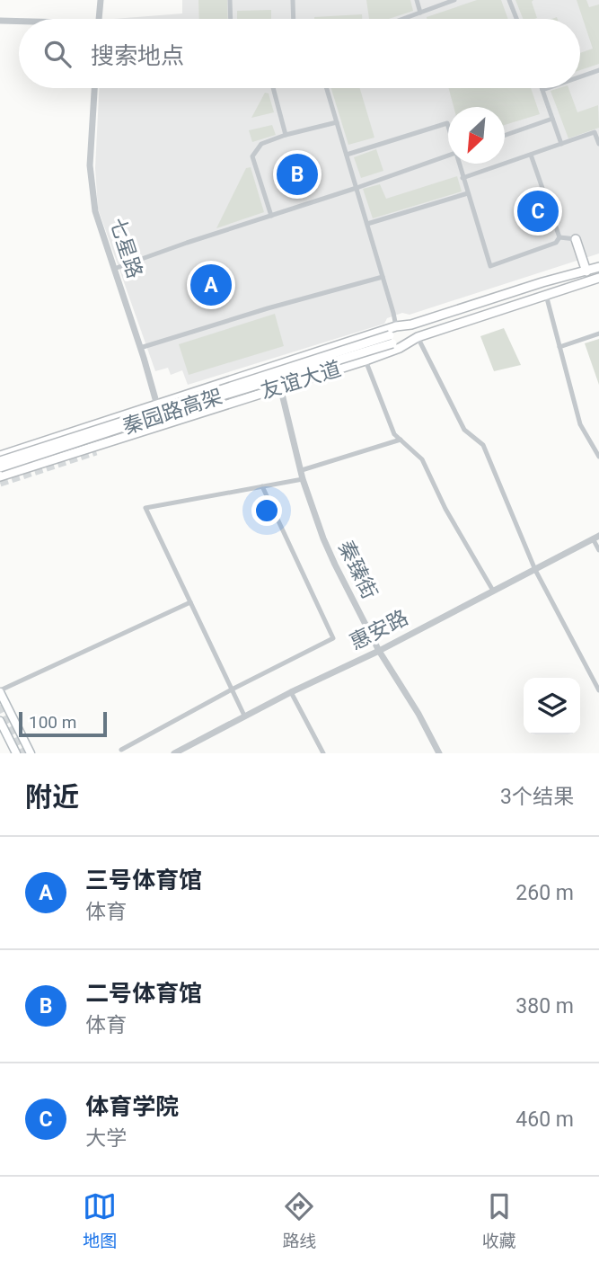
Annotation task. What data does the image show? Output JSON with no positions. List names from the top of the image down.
{
  "streets": {
    "main road": ["友谊大道", "秦园路高架"],
    "street": ["七星路", "秦臻街", "惠安路"]
  },
  "crossings": [
    ["七星路", "友谊大道"],
    ["友谊大道", "秦园路高架"],
    ["友谊大道", "秦臻街"],
    ["秦臻街", "惠安路"]
  ],
  "scale_bar": "100 m",
  "north": "bottom left",
  "page": {
    "search": "搜索地点",
    "pins": ["B", "C", "A"],
    "scale": "100 m",
    "heading": ["附近", "3个结果"],
    "list": [
      {
        "mark": "A",
        "name": "三号体育馆",
        "note": "体育",
        "value": "260 m"
      },
      {
        "mark": "B",
        "name": "二号体育馆",
        "note": "体育",
        "value": "380 m"
      },
      {
        "mark": "C",
        "name": "体育学院",
        "note": "大学",
        "value": "460 m"
      }
    ],
    "nav": ["地图", "路线", "收藏"]
  }
}
